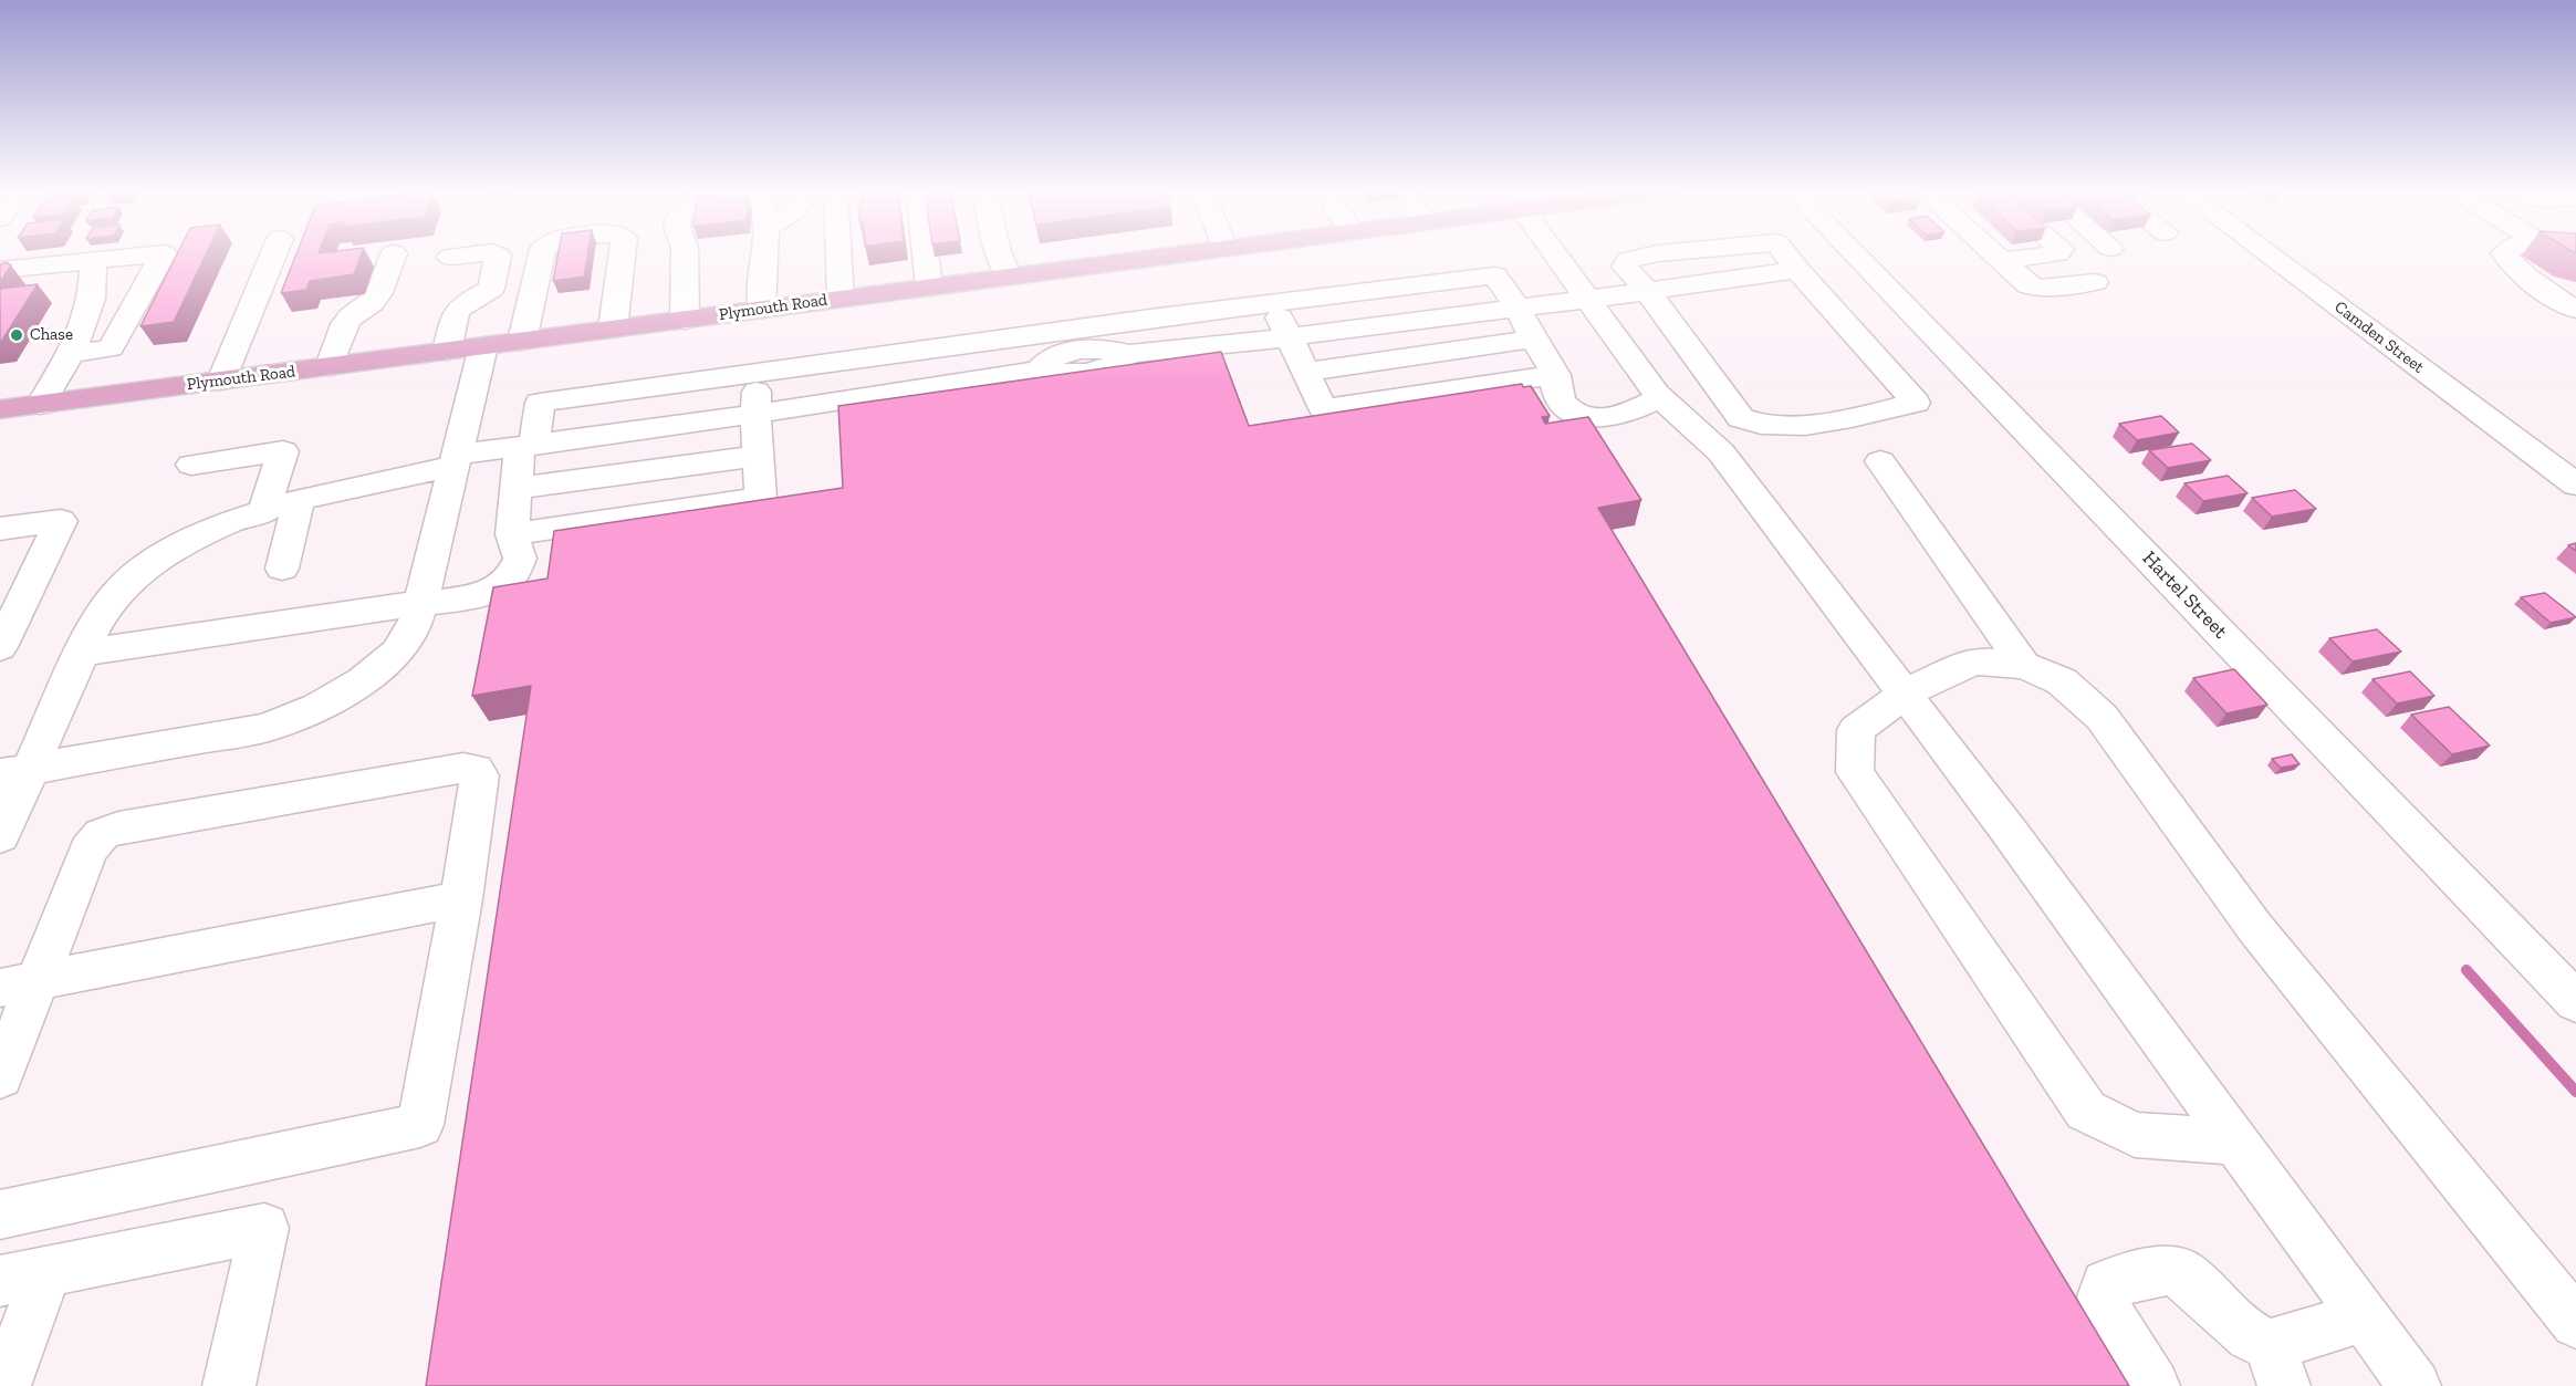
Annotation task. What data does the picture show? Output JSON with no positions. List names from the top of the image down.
{
  "streets": {
    "main road": ["Plymouth Road"],
    "street": ["Camden Street", "Hartel Street"]
  },
  "places": ["Chase"]
}
